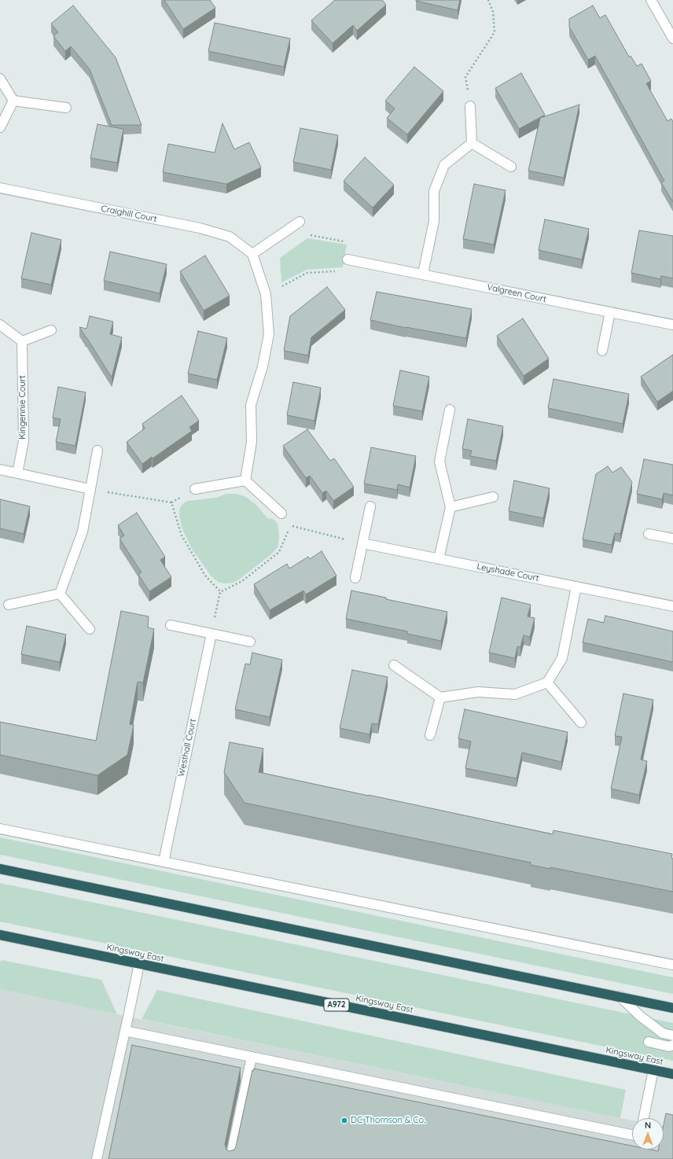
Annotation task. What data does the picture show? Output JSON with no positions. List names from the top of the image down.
{
  "streets": {
    "highway": ["Kingsway East", "A972"],
    "street": [
      "Craighill Court",
      "Valgreen Court",
      "Kingennie Court",
      "Leyshade Court",
      "Westhall Court"
    ]
  },
  "places": ["DC Thomson & Co."],
  "north": "top"
}
